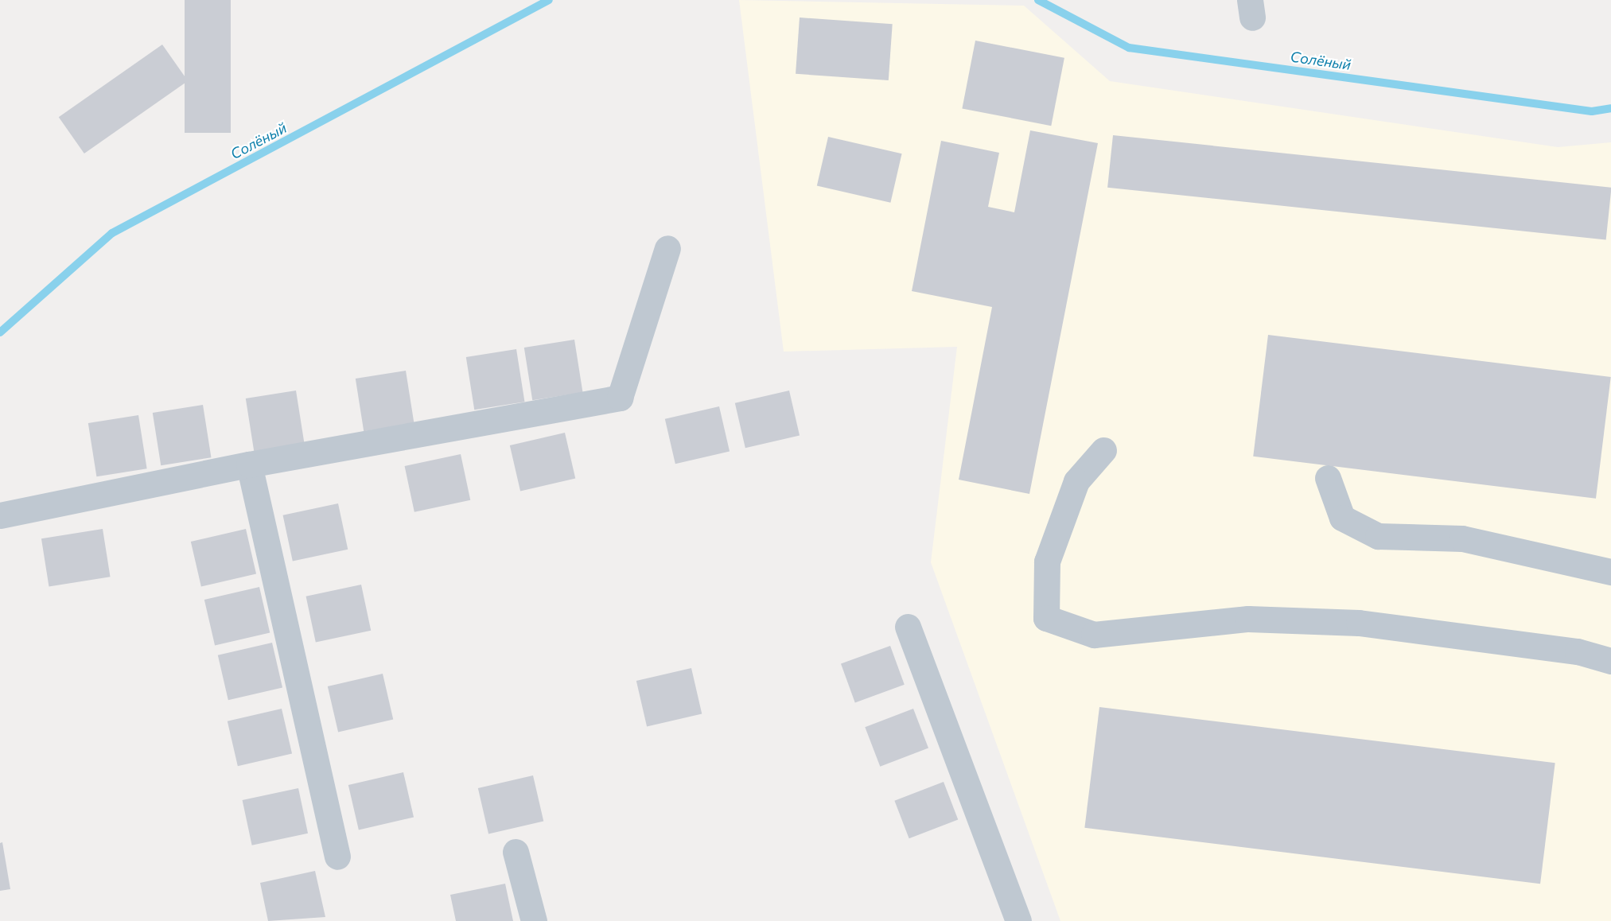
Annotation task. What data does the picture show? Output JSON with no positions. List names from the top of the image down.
{
  "water": ["Солёный"]
}
